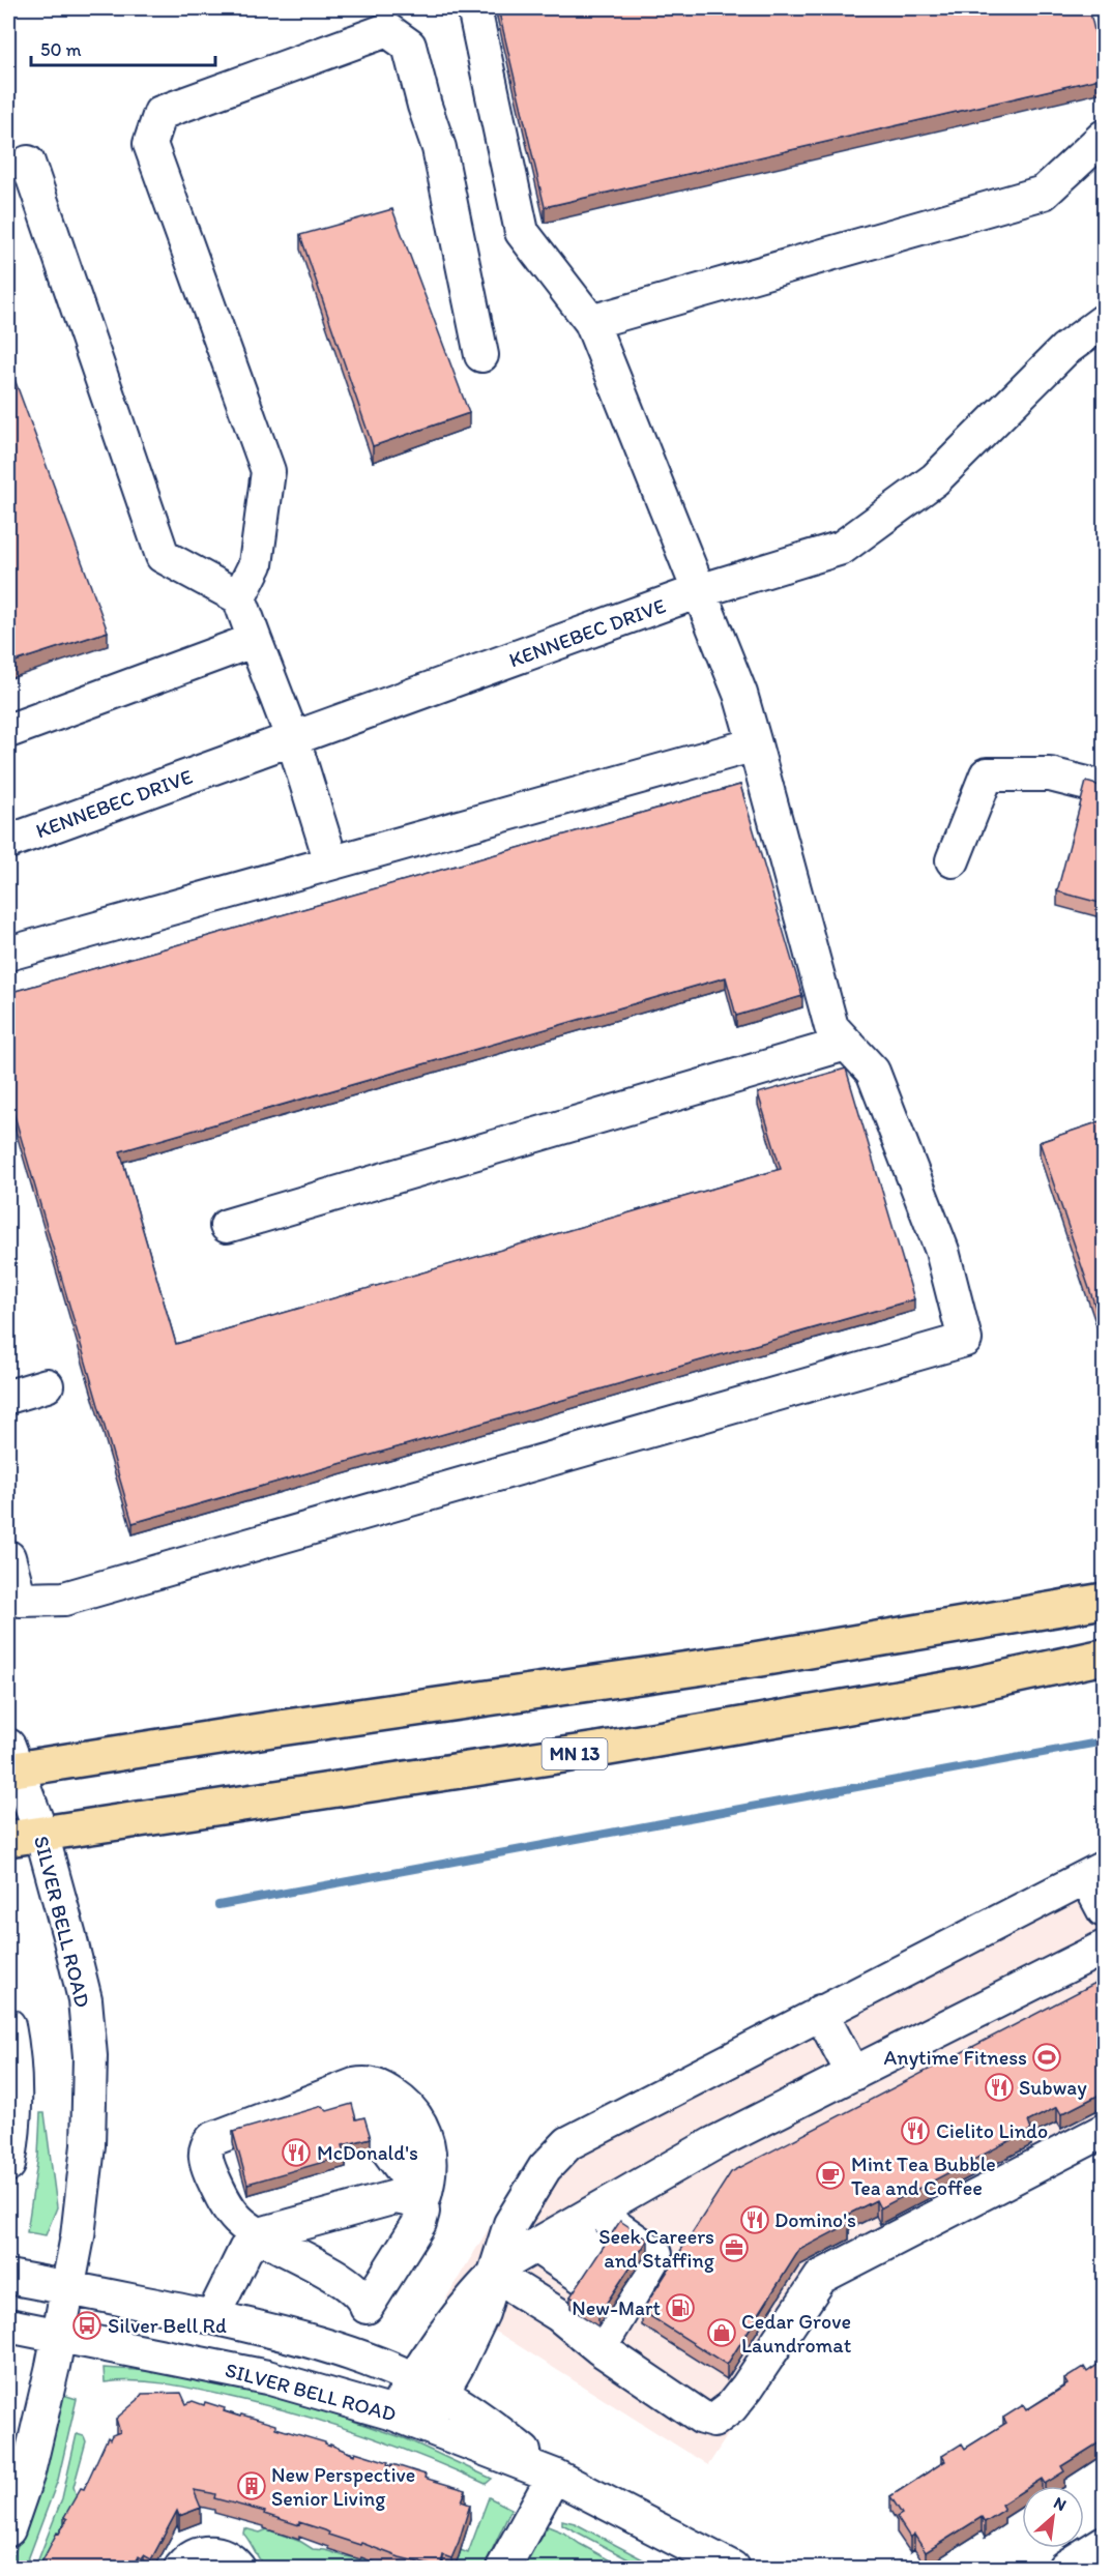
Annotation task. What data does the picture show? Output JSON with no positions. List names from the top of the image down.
{
  "streets": {
    "highway": ["MN 13"],
    "street": ["KENNEBEC DRIVE", "SILVER BELL ROAD"]
  },
  "crossings": [
    ["MN 13", "SILVER BELL ROAD"]
  ],
  "places": {
    "sports": ["Anytime Fitness"],
    "restaurant": [
      "Subway",
      "Cielito Lindo",
      "McDonald's",
      "Domino's"
    ],
    "cafe": ["Mint Tea Bubble Tea and Coffee"],
    "office": ["Seek Careers and Staffing"],
    "fuel station": ["New-Mart"],
    "bus stop": ["Silver Bell Rd"],
    "shop": ["Cedar Grove Laundromat"],
    "building": ["New Perspective Senior Living"]
  },
  "scale_bar": "50 m",
  "north": "top right"
}
